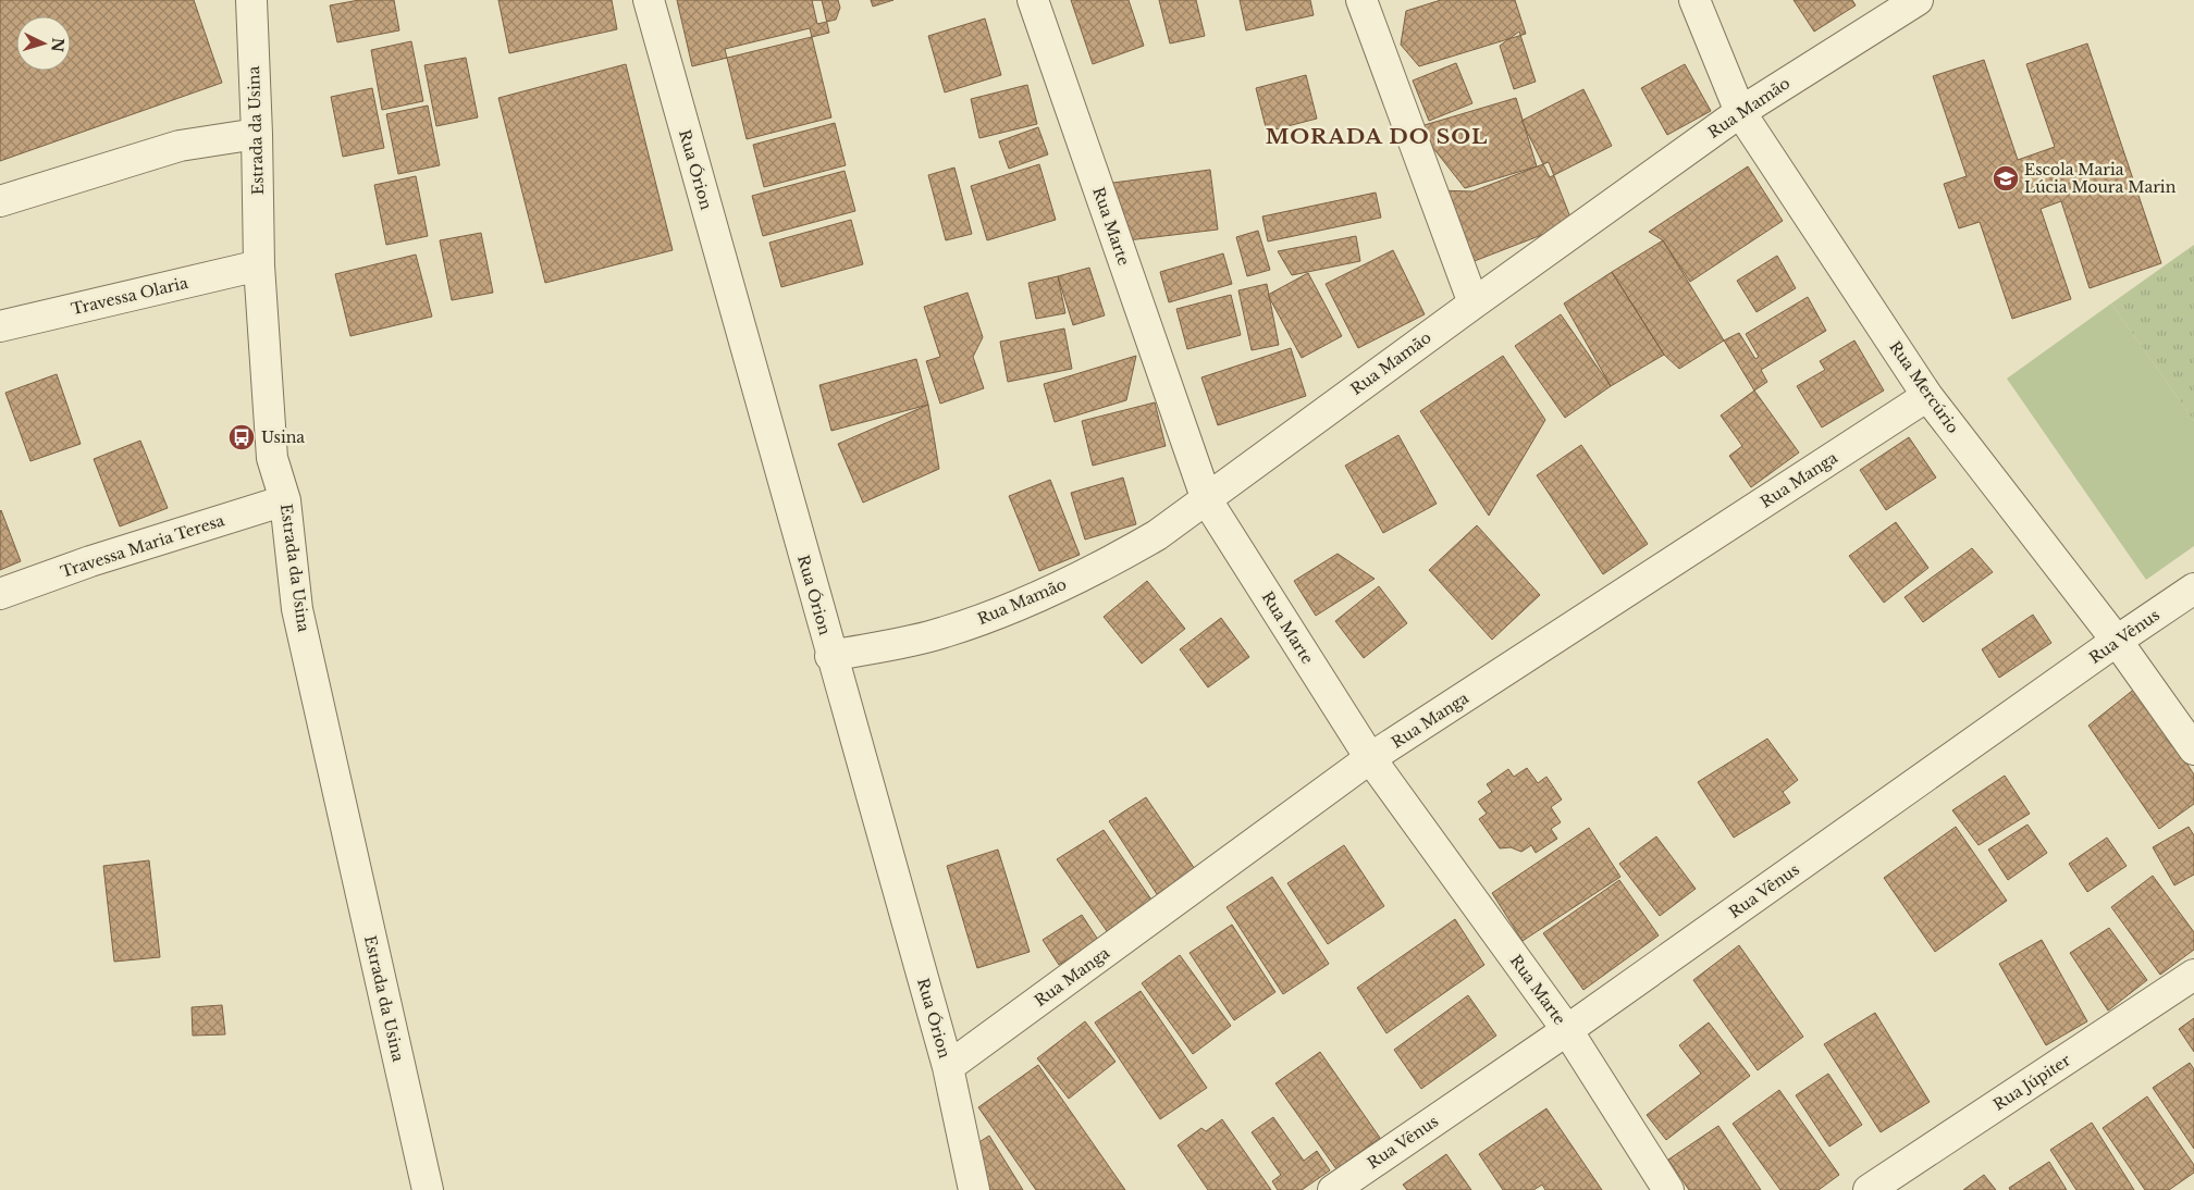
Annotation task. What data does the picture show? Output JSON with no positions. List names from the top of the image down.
{
  "streets": {
    "street": [
      "Rua Mamão",
      "Estrada da Usina",
      "Rua Órion",
      "Rua Marte",
      "Travessa Olaria",
      "Rua Mercúrio",
      "Rua Manga",
      "Travessa Maria Teresa",
      "Rua Vênus",
      "Rua Júpiter"
    ]
  },
  "crossings": [
    ["Rua Mamão", "Rua Órion"],
    ["Rua Mamão", "Rua Marte"],
    ["Rua Mamão", "Rua Mercúrio"],
    ["Estrada da Usina", "Travessa Olaria"],
    ["Estrada da Usina", "Travessa Maria Teresa"],
    ["Rua Órion", "Rua Manga"],
    ["Rua Marte", "Rua Manga"],
    ["Rua Marte", "Rua Vênus"],
    ["Rua Mercúrio", "Rua Manga"],
    ["Rua Mercúrio", "Rua Vênus"]
  ],
  "districts": ["MORADA DO SOL"],
  "places": {
    "school or university": ["Escola Maria Lúcia Moura Marin"],
    "bus stop": ["Usina"]
  },
  "north": "right"
}
